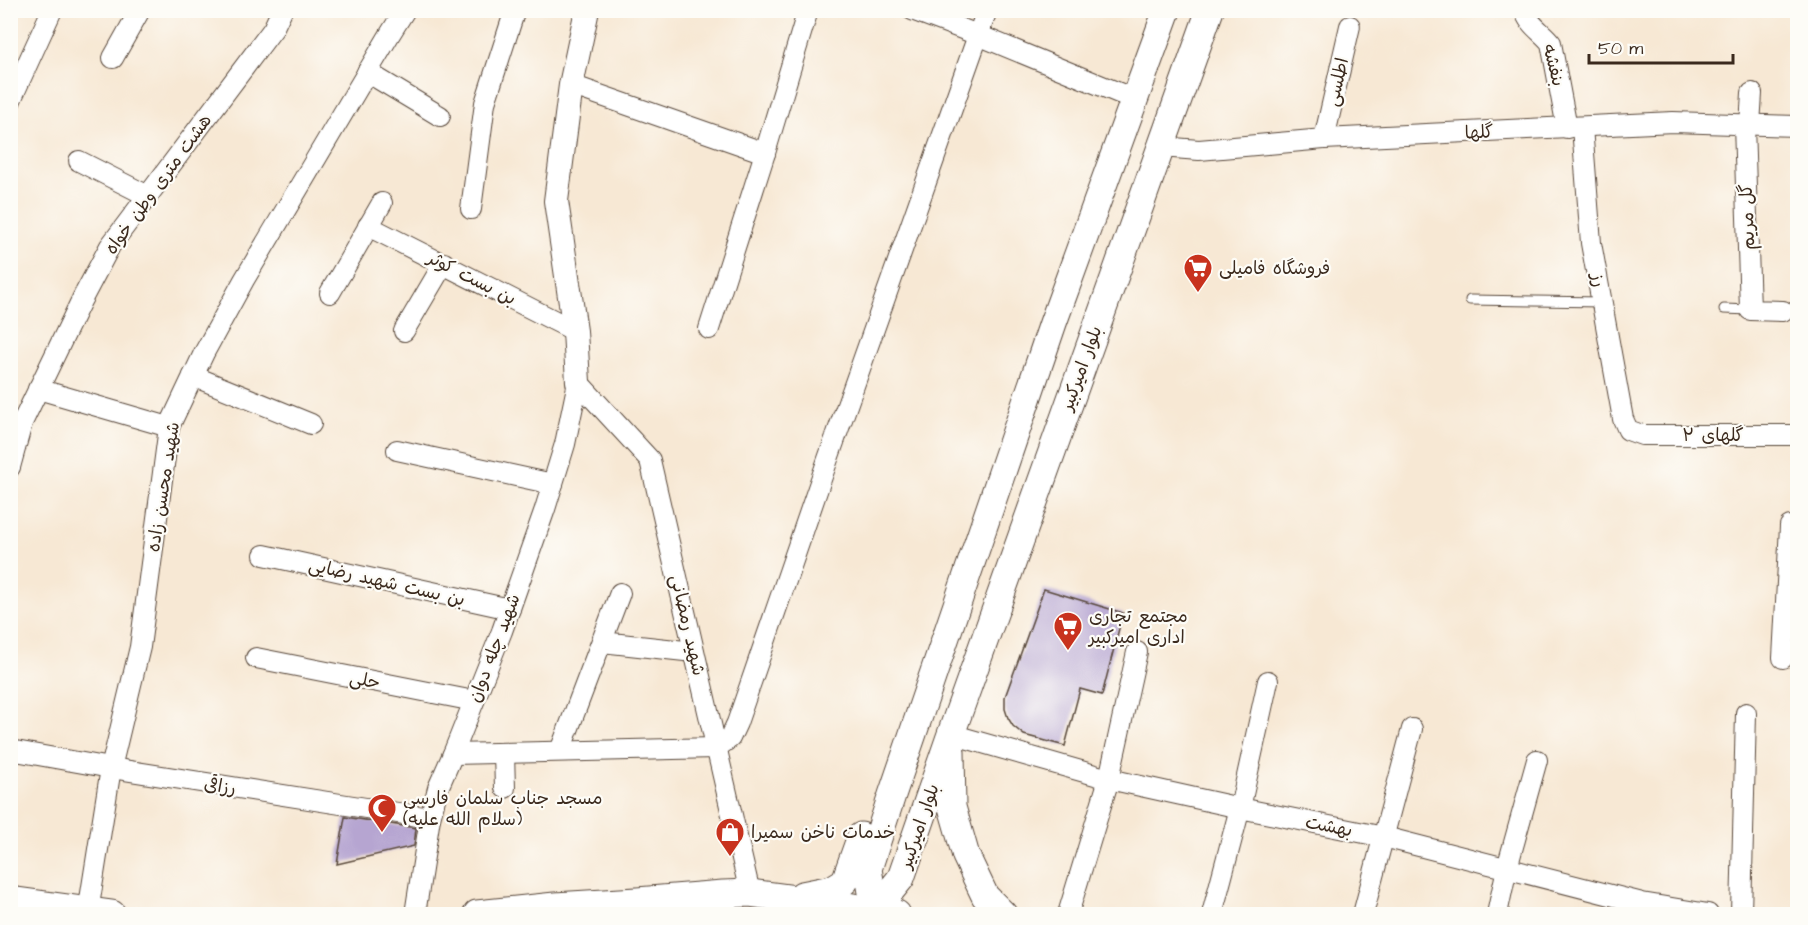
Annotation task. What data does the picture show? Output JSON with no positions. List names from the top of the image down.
{
  "streets": {
    "main road": ["بلوار امیرکبیر"],
    "street": [
      "بنفشه",
      "اطلسی",
      "گلها",
      "هشت متری وطن خواه",
      "گل مریم",
      "بن بست کوثر",
      "رز",
      "گلهای ۲",
      "شهید محسن زاده",
      "بن بست شهید رضایی",
      "شهید رمضانی",
      "شهید چله دوان",
      "حلی",
      "رزاقی",
      "بهشت"
    ]
  },
  "crossings": [
    ["بنفشه", "گلها"],
    ["بنفشه", "رز"],
    ["اطلسی", "گلها"],
    ["گلها", "گل مریم"],
    ["گلها", "رز"],
    ["گلها", "بلوار امیرکبیر"],
    ["رز", "گلهای ۲"],
    ["بلوار امیرکبیر", "بهشت"],
    ["شهید محسن زاده", "رزاقی"],
    ["بن بست شهید رضایی", "شهید چله دوان"],
    ["شهید رمضانی", "شهید چله دوان"],
    ["شهید چله دوان", "حلی"],
    ["شهید چله دوان", "رزاقی"]
  ],
  "places": {
    "supermarket": ["فروشگاه فامیلی", "مجتمع تجاری اداری امیرکبیر"],
    "mosque": ["مسجد جناب سلمان فارسی (سلام الله علیه)"],
    "shop": ["خدمات ناخن سمیرا"]
  },
  "scale_bar": "50 m"
}
